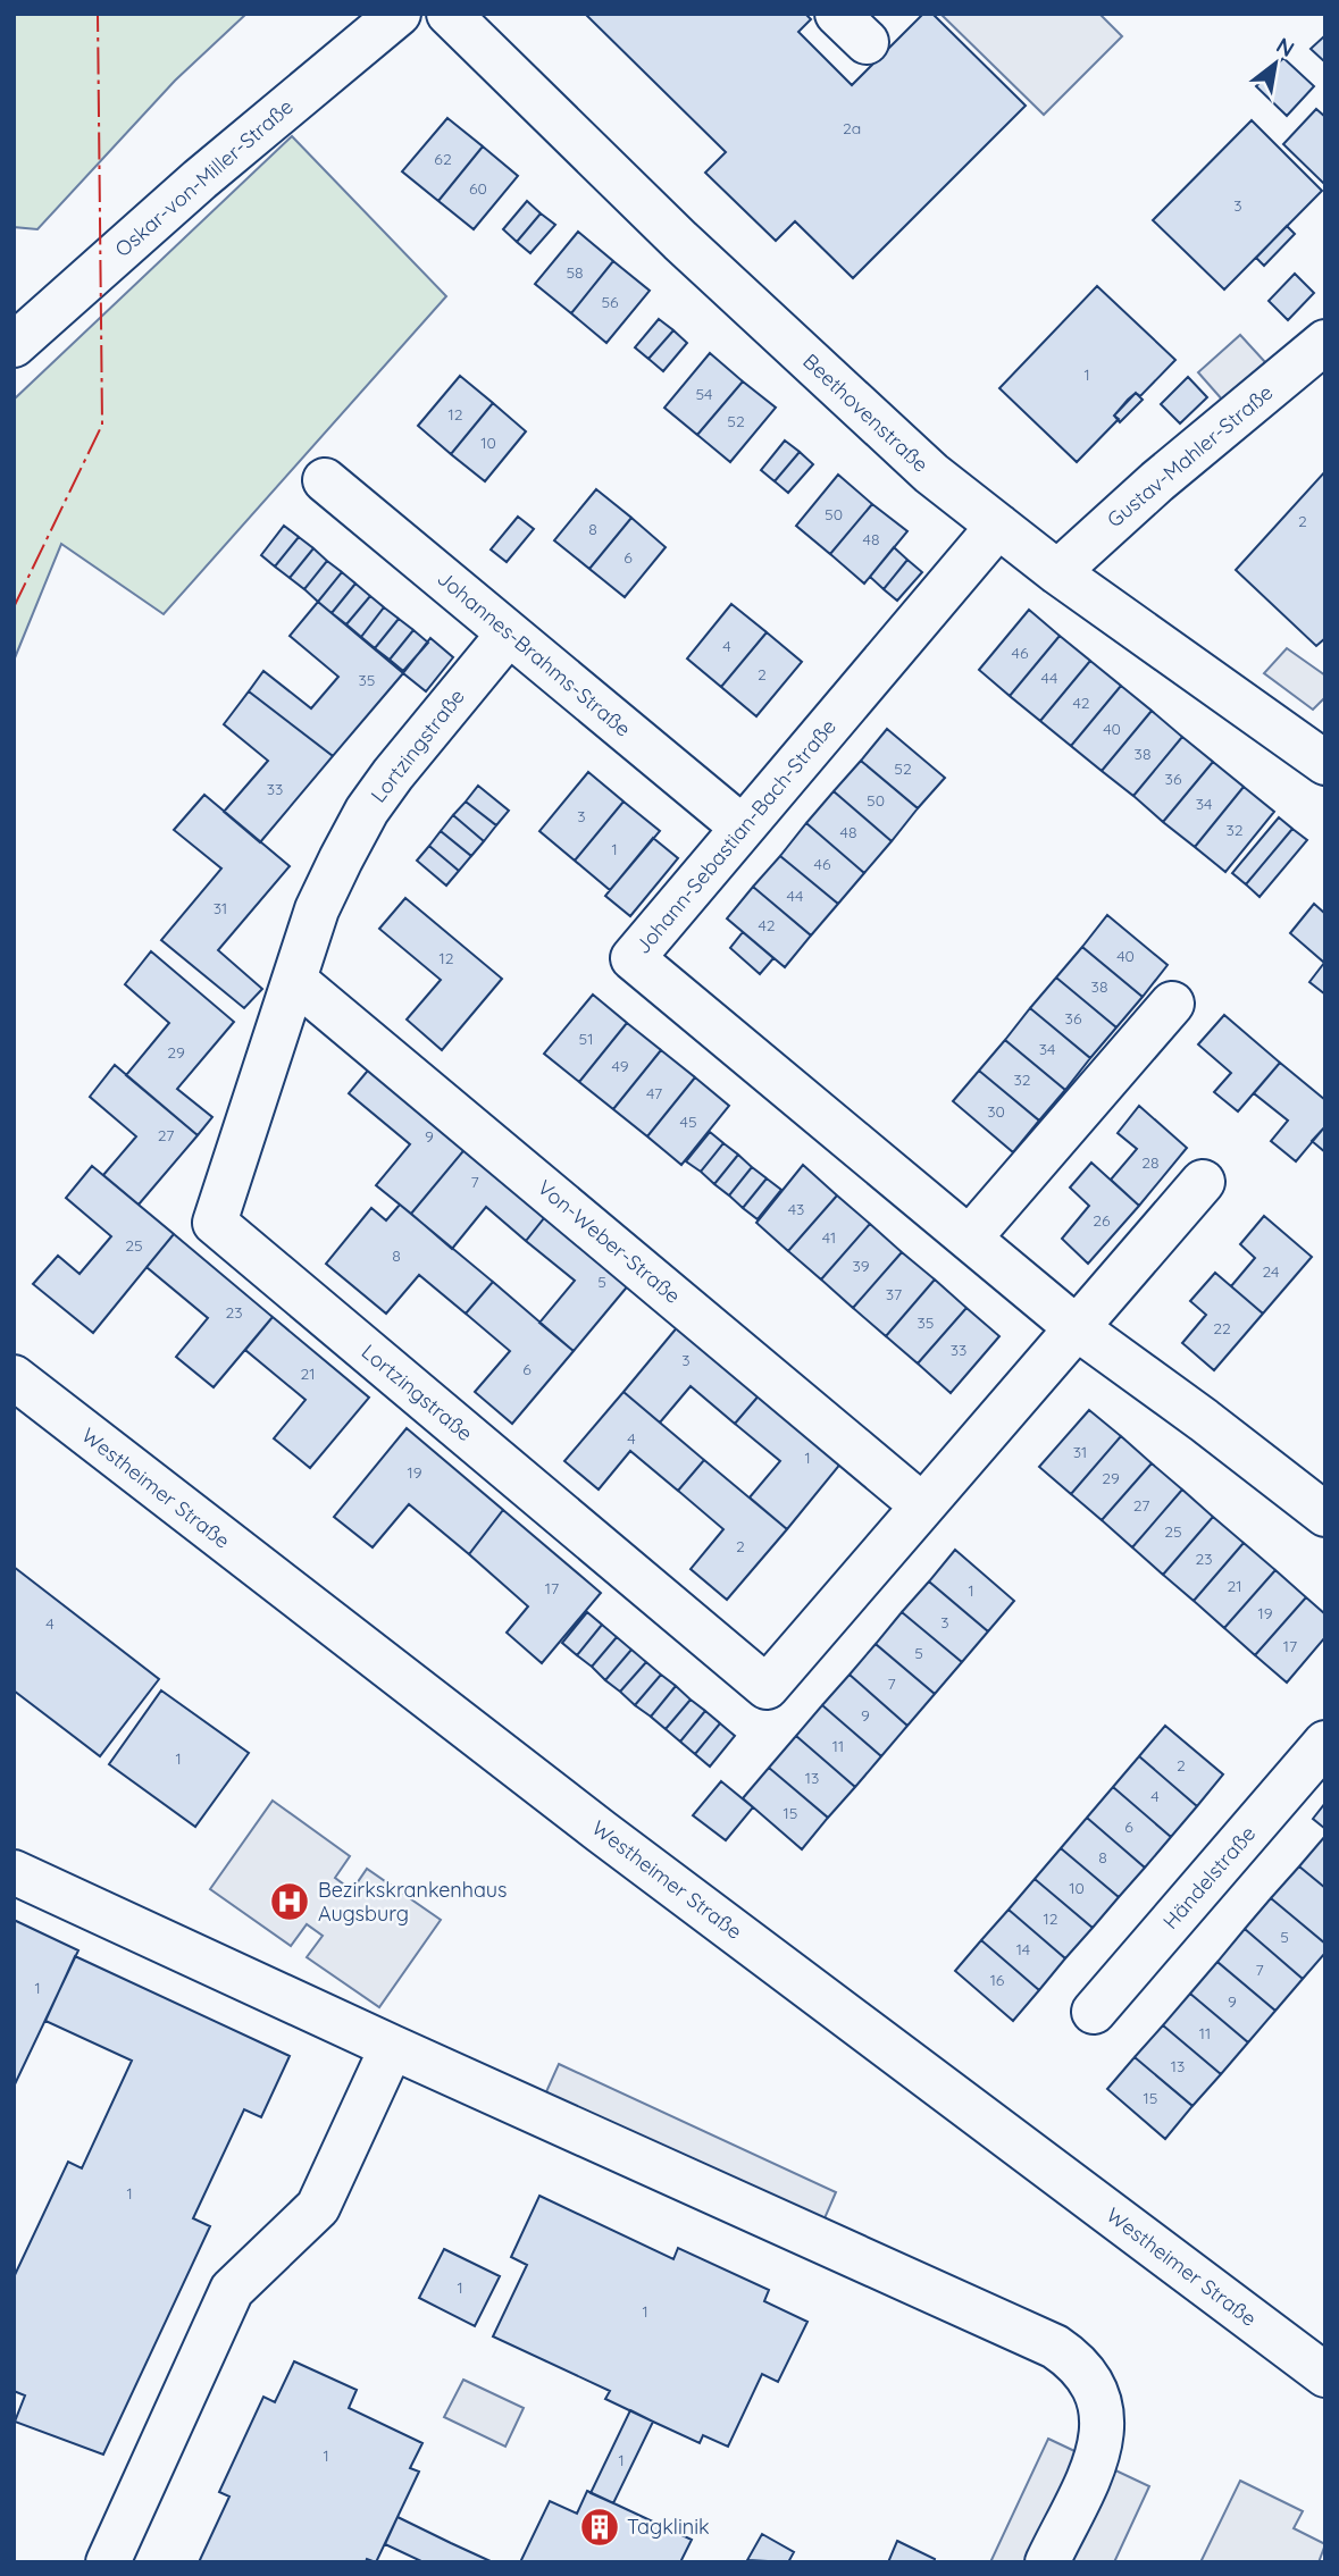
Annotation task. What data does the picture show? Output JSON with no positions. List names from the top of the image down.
{
  "streets": {
    "street": [
      "Oskar-von-Miller-Straße",
      "Beethovenstraße",
      "Gustav-Mahler-Straße",
      "Johannes-Brahms-Straße",
      "Lortzingstraße",
      "Johann-Sebastian-Bach-Straße",
      "Von-Weber-Straße",
      "Westheimer Straße",
      "Händelstraße"
    ]
  },
  "crossings": [
    ["Beethovenstraße", "Gustav-Mahler-Straße"],
    ["Beethovenstraße", "Johann-Sebastian-Bach-Straße"],
    ["Johannes-Brahms-Straße", "Lortzingstraße"],
    ["Johannes-Brahms-Straße", "Johann-Sebastian-Bach-Straße"],
    ["Lortzingstraße", "Johann-Sebastian-Bach-Straße"],
    ["Lortzingstraße", "Von-Weber-Straße"]
  ],
  "places": {
    "hospital": ["Bezirkskrankenhaus Augsburg"],
    "building": ["Tagklinik"]
  },
  "house_numbers": [
    "2a",
    "62",
    "60",
    "3",
    "58",
    "56",
    "1",
    "54",
    "12",
    "52",
    "10",
    "50",
    "2",
    "8",
    "48",
    "6",
    "4",
    "46",
    "2",
    "44",
    "35",
    "42",
    "40",
    "38",
    "52",
    "36",
    "33",
    "50",
    "34",
    "3",
    "32",
    "48",
    "1",
    "46",
    "44",
    "31",
    "42",
    "40",
    "12",
    "38",
    "36",
    "51",
    "34",
    "29",
    "49",
    "32",
    "47",
    "30",
    "45",
    "27",
    "9",
    "28",
    "7",
    "43",
    "26",
    "41",
    "25",
    "8",
    "39",
    "24",
    "5",
    "37",
    "23",
    "35",
    "22",
    "33",
    "3",
    "6",
    "21",
    "4",
    "31",
    "1",
    "19",
    "29",
    "27",
    "25",
    "2",
    "23",
    "21",
    "17",
    "1",
    "19",
    "3",
    "4",
    "17",
    "5",
    "7",
    "9",
    "11",
    "1",
    "2",
    "13",
    "4",
    "15",
    "6",
    "8",
    "10",
    "12",
    "5",
    "14",
    "7",
    "16",
    "1",
    "9",
    "11",
    "13",
    "15",
    "1",
    "1",
    "1",
    "1",
    "1"
  ],
  "north": "top right"
}
